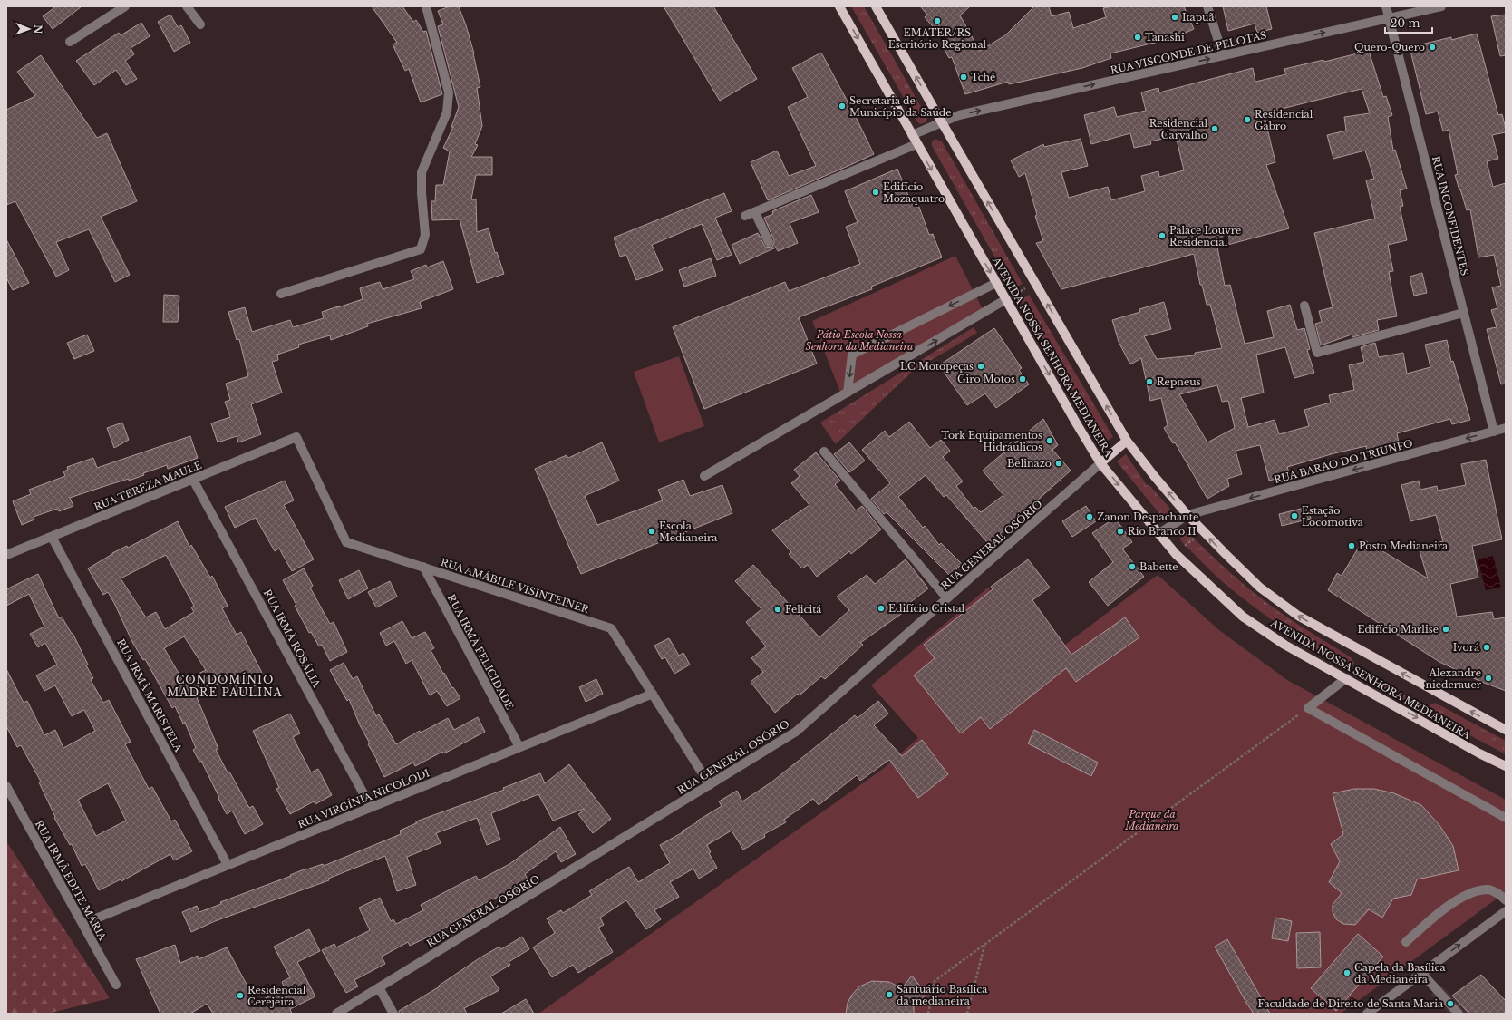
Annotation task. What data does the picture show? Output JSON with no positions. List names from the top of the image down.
{
  "streets": {
    "main road": ["AVENIDA NOSSA SENHORA MEDIANEIRA"],
    "street": [
      "RUA VISCONDE DE PELOTAS",
      "RUA INCONFIDENTES",
      "RUA BARÃO DO TRIUNFO",
      "RUA TEREZA MAULE",
      "RUA GENERAL OSÓRIO",
      "RUA AMÁBILE VISINTEINER",
      "RUA IRMÃ ROSÁLIA",
      "RUA IRMÃ FELICIDADE",
      "RUA IRMÃ MARISTELA",
      "RUA VIRGÍNIA NICOLODI",
      "RUA IRMÃ EDITE MARIA"
    ]
  },
  "crossings": [
    ["RUA VISCONDE DE PELOTAS", "RUA INCONFIDENTES"],
    ["RUA VISCONDE DE PELOTAS", "AVENIDA NOSSA SENHORA MEDIANEIRA"],
    ["RUA INCONFIDENTES", "RUA BARÃO DO TRIUNFO"],
    ["AVENIDA NOSSA SENHORA MEDIANEIRA", "RUA BARÃO DO TRIUNFO"],
    ["AVENIDA NOSSA SENHORA MEDIANEIRA", "RUA GENERAL OSÓRIO"],
    ["RUA TEREZA MAULE", "RUA AMÁBILE VISINTEINER"],
    ["RUA TEREZA MAULE", "RUA IRMÃ ROSÁLIA"],
    ["RUA TEREZA MAULE", "RUA IRMÃ MARISTELA"],
    ["RUA GENERAL OSÓRIO", "RUA AMÁBILE VISINTEINER"],
    ["RUA AMÁBILE VISINTEINER", "RUA IRMÃ FELICIDADE"],
    ["RUA AMÁBILE VISINTEINER", "RUA VIRGÍNIA NICOLODI"],
    ["RUA IRMÃ ROSÁLIA", "RUA VIRGÍNIA NICOLODI"],
    ["RUA IRMÃ FELICIDADE", "RUA VIRGÍNIA NICOLODI"],
    ["RUA IRMÃ MARISTELA", "RUA VIRGÍNIA NICOLODI"],
    ["RUA VIRGÍNIA NICOLODI", "RUA IRMÃ EDITE MARIA"]
  ],
  "one_way": ["RUA VISCONDE DE PELOTAS", "RUA BARÃO DO TRIUNFO"],
  "districts": ["CONDOMÍNIO MADRE PAULINA"],
  "parks": ["Pátio Escola Nossa Senhora da Medianeira", "Parque da Medianeira"],
  "places": [
    "Itapuã",
    "EMATER/RS Escritório Regional",
    "Tanashi",
    "Quero-Quero",
    "Tchê",
    "Secretaria de Município da Saúde",
    "Residencial Gabro",
    "Residencial Carvalho",
    "Edifício Mozaquatro",
    "Palace Louvre Residencial",
    "LC Motopeças",
    "Giro Motos",
    "Repneus",
    "Tork Equipamentos Hidráulicos",
    "Belinazo",
    "Estação Locomotiva",
    "Zanon Despachante",
    "Escola Medianeira",
    "Rio Branco II",
    "Posto Medianeira",
    "Babette",
    "Edifício Cristal",
    "Felicitá",
    "Edifício Marlise",
    "Ivorá",
    "Alexandre niederauer",
    "Capela da Basílica da Medianeira",
    "Santuário Basílica da medianeira",
    "Residencial Cerejeira",
    "Faculdade de Direito de Santa Maria"
  ],
  "scale_bar": "20 m",
  "north": "right"
}
